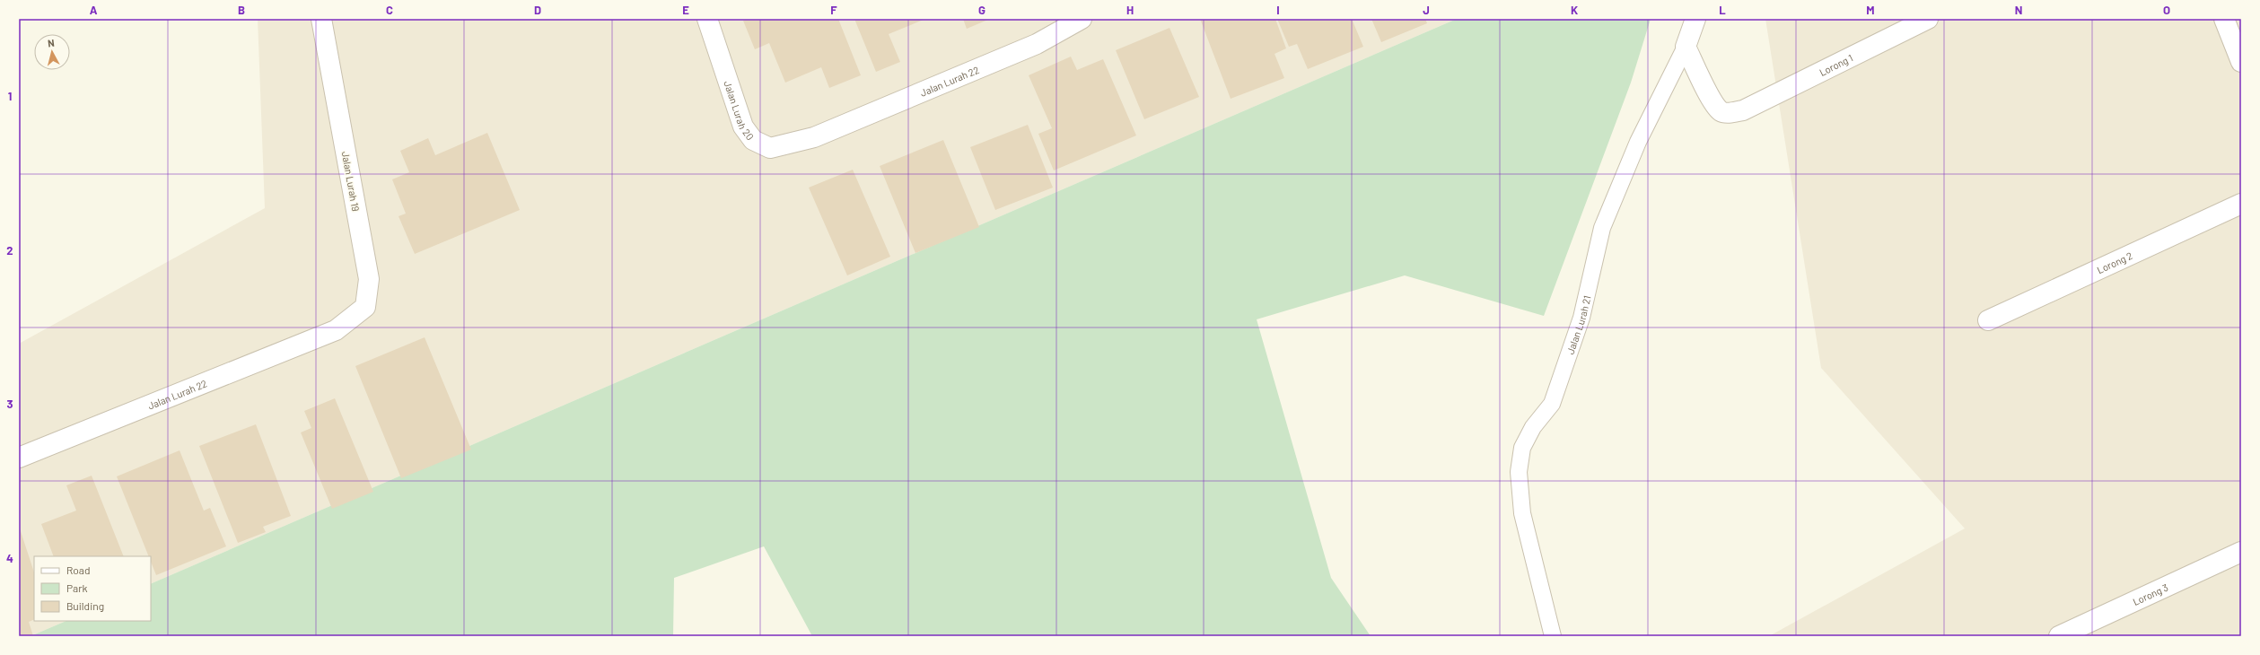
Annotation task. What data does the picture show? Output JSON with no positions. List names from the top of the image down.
{
  "streets": {
    "street": [
      "Lorong 1",
      "Jalan Lurah 22",
      "Jalan Lurah 20",
      "Jalan Lurah 19",
      "Lorong 2",
      "Jalan Lurah 21",
      "Lorong 3"
    ]
  },
  "crossings": [
    ["Lorong 1", "Jalan Lurah 21"],
    ["Jalan Lurah 22", "Jalan Lurah 20"],
    ["Jalan Lurah 22", "Jalan Lurah 19"]
  ],
  "legend": ["Road", "Park", "Building"],
  "north": "top",
  "grid": {
    "columns": [
      "A",
      "B",
      "C",
      "D",
      "E",
      "F",
      "G",
      "H",
      "I",
      "J",
      "K",
      "L",
      "M",
      "N",
      "O"
    ],
    "rows": [
      "1",
      "2",
      "3",
      "4"
    ]
  }
}
